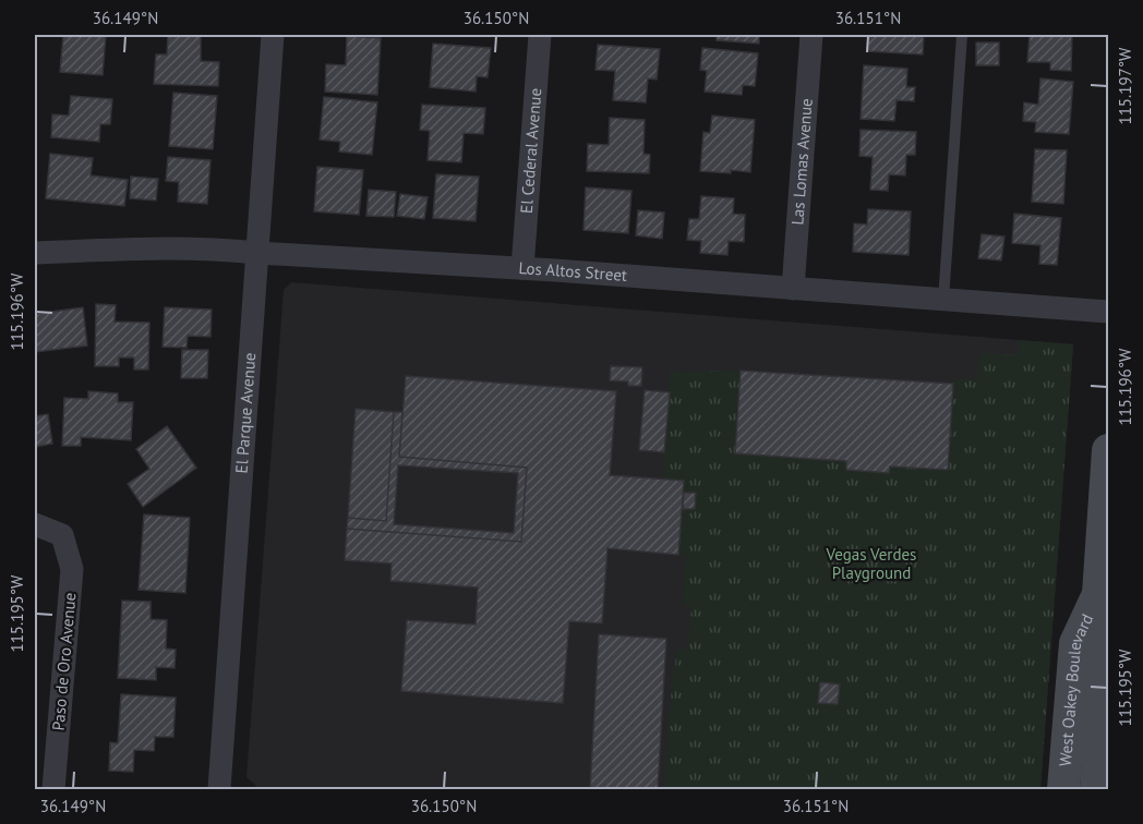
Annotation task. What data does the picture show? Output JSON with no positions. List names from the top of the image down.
{
  "streets": {
    "main road": ["West Oakey Boulevard"],
    "street": [
      "El Cederal Avenue",
      "Las Lomas Avenue",
      "Los Altos Street",
      "El Parque Avenue",
      "Paso de Oro Avenue"
    ]
  },
  "crossings": [
    ["El Cederal Avenue", "Los Altos Street"],
    ["Las Lomas Avenue", "Los Altos Street"],
    ["Los Altos Street", "El Parque Avenue"]
  ],
  "parks": ["Vegas Verdes Playground"],
  "coordinates": [
    "36.149°N",
    "36.150°N",
    "36.151°N",
    "115.197°W",
    "115.196°W",
    "115.195°W"
  ]
}
